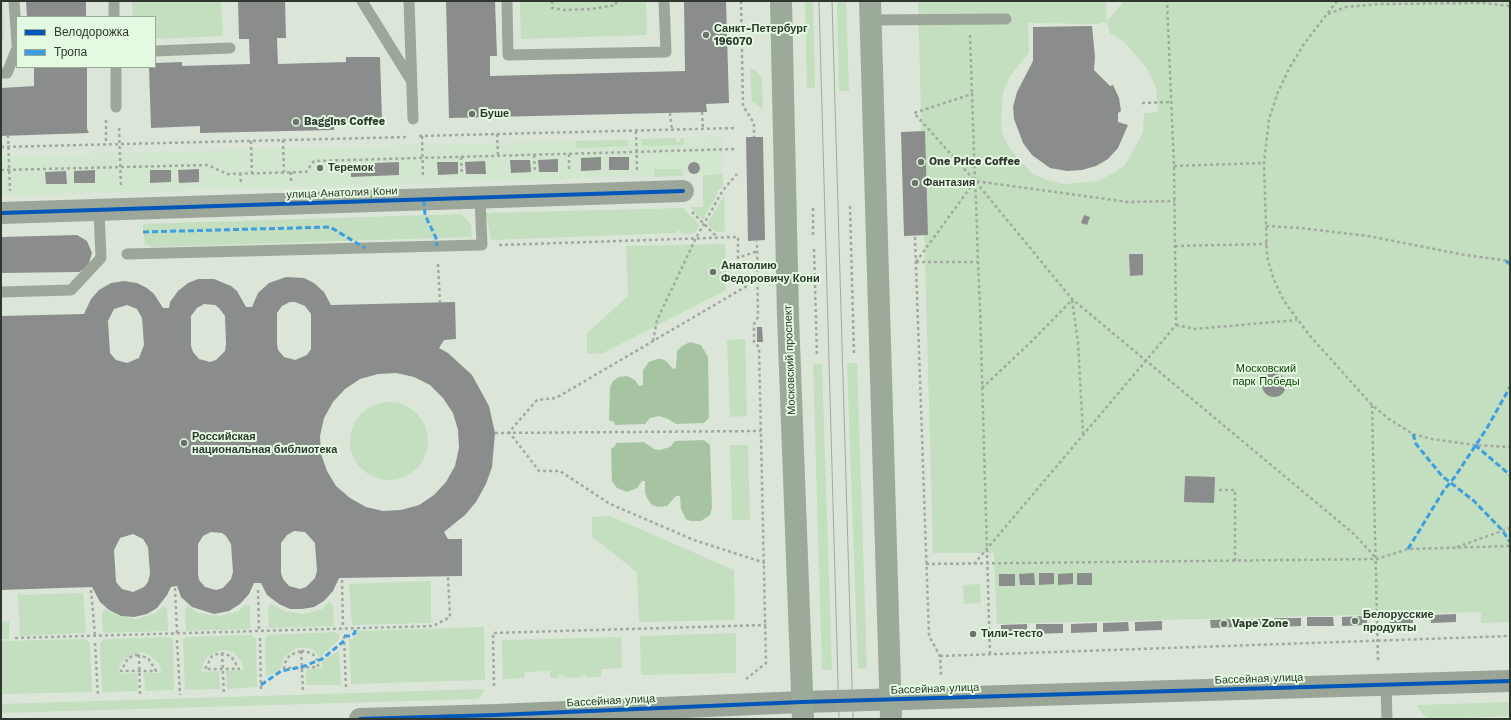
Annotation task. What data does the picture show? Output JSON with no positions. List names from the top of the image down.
{
  "streets": {
    "main road": ["Московский проспект"],
    "street": ["улица Анатолия Кони", "Бассейная улица"]
  },
  "crossings": [
    ["Московский проспект", "Бассейная улица"]
  ],
  "parks": ["Московский парк Победы"],
  "places": [
    "Санкт-Петербург 196070",
    "Буше",
    "Baggins Coffee",
    "One Price Coffee",
    "Теремок",
    "Фантазия",
    "Анатолию Федоровичу Кони",
    "Российская национальная библиотека",
    "Белорусские продукты",
    "Vape Zone",
    "Тили-тесто"
  ],
  "legend": ["Велодорожка", "Тропа"]
}
